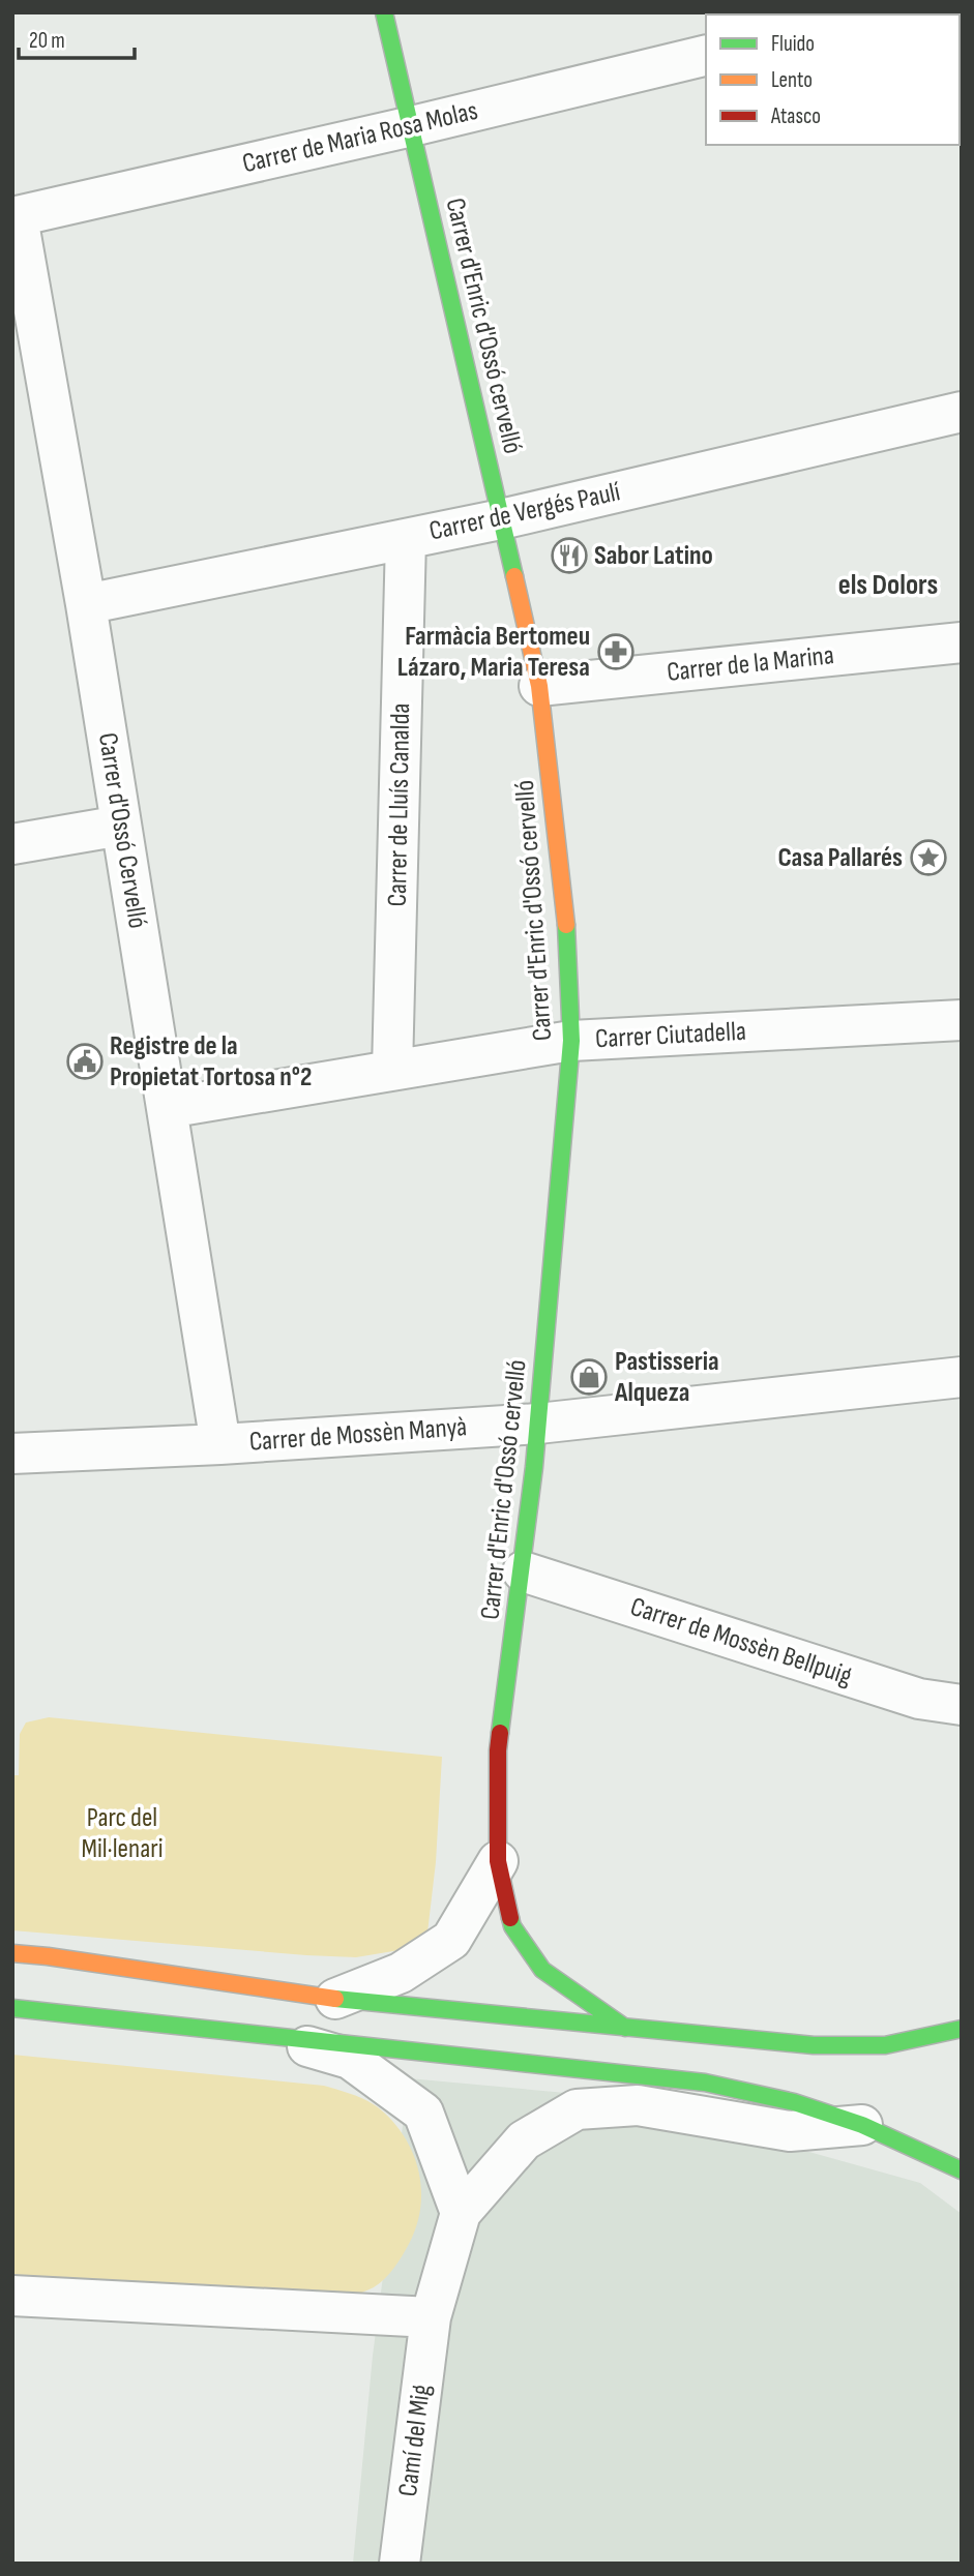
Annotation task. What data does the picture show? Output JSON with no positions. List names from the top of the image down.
{
  "streets": {
    "street": [
      "Carrer de Maria Rosa Molas",
      "Carrer d'Enric d'Ossó cervelló",
      "Carrer de Vergés Paulí",
      "Carrer de la Marina",
      "Carrer de Lluís Canalda",
      "Carrer d'Ossó Cervelló",
      "Carrer Ciutadella",
      "Carrer de Mossèn Manyà",
      "Carrer de Mossèn Bellpuig",
      "Camí del Mig"
    ]
  },
  "crossings": [
    ["Carrer de Maria Rosa Molas", "Carrer d'Enric d'Ossó cervelló"],
    ["Carrer de Maria Rosa Molas", "Carrer d'Ossó Cervelló"],
    ["Carrer d'Enric d'Ossó cervelló", "Carrer de Vergés Paulí"],
    ["Carrer d'Enric d'Ossó cervelló", "Carrer de la Marina"],
    ["Carrer d'Enric d'Ossó cervelló", "Carrer Ciutadella"],
    ["Carrer d'Enric d'Ossó cervelló", "Carrer de Mossèn Manyà"],
    ["Carrer d'Enric d'Ossó cervelló", "Carrer de Mossèn Bellpuig"],
    ["Carrer de Vergés Paulí", "Carrer de Lluís Canalda"],
    ["Carrer de Vergés Paulí", "Carrer d'Ossó Cervelló"],
    ["Carrer de Lluís Canalda", "Carrer Ciutadella"],
    ["Carrer d'Ossó Cervelló", "Carrer Ciutadella"],
    ["Carrer d'Ossó Cervelló", "Carrer de Mossèn Manyà"]
  ],
  "districts": ["els Dolors"],
  "parks": ["Parc del Mil·lenari"],
  "places": {
    "restaurant": ["Sabor Latino"],
    "pharmacy": ["Farmàcia Bertomeu Lázaro, Maria Teresa"],
    "place": ["Casa Pallarés"],
    "public building": ["Registre de la Propietat Tortosa n°2"],
    "shop": ["Pastisseria Alqueza"]
  },
  "legend": ["Fluido", "Lento", "Atasco"],
  "scale_bar": "20 m"
}
